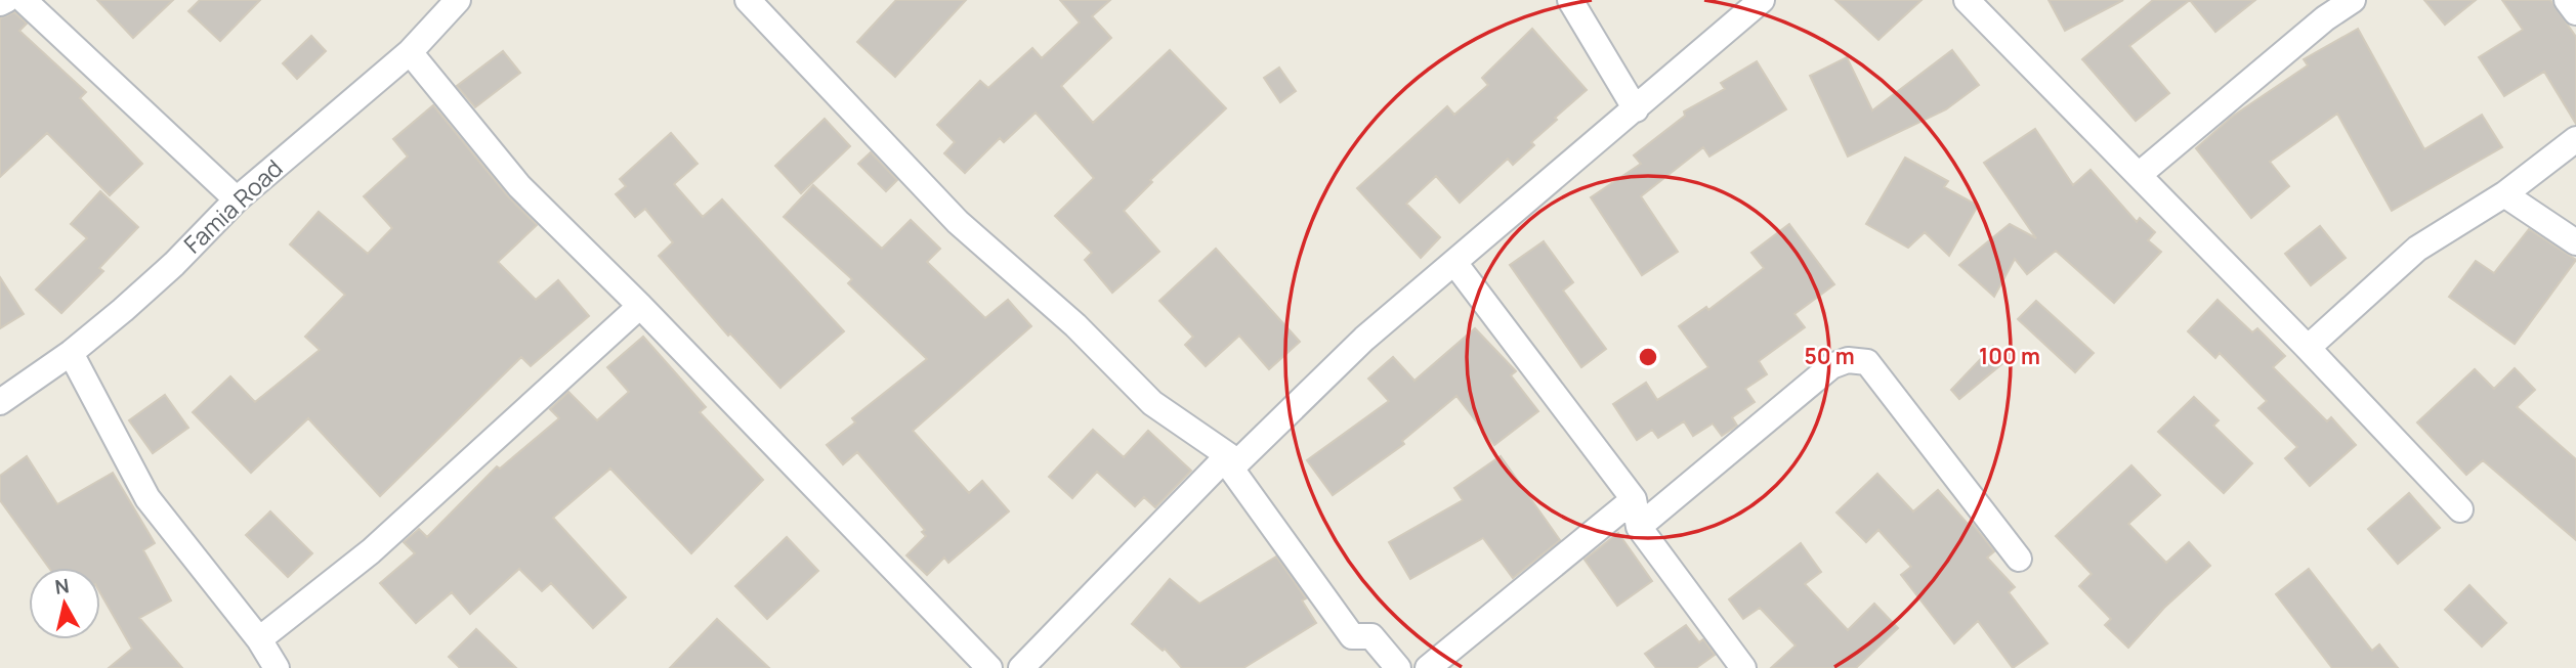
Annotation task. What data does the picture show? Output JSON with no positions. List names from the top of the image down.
{
  "streets": {
    "street": ["Famia Road"]
  },
  "north": "top",
  "rings": ["50 m", "100 m"]
}
